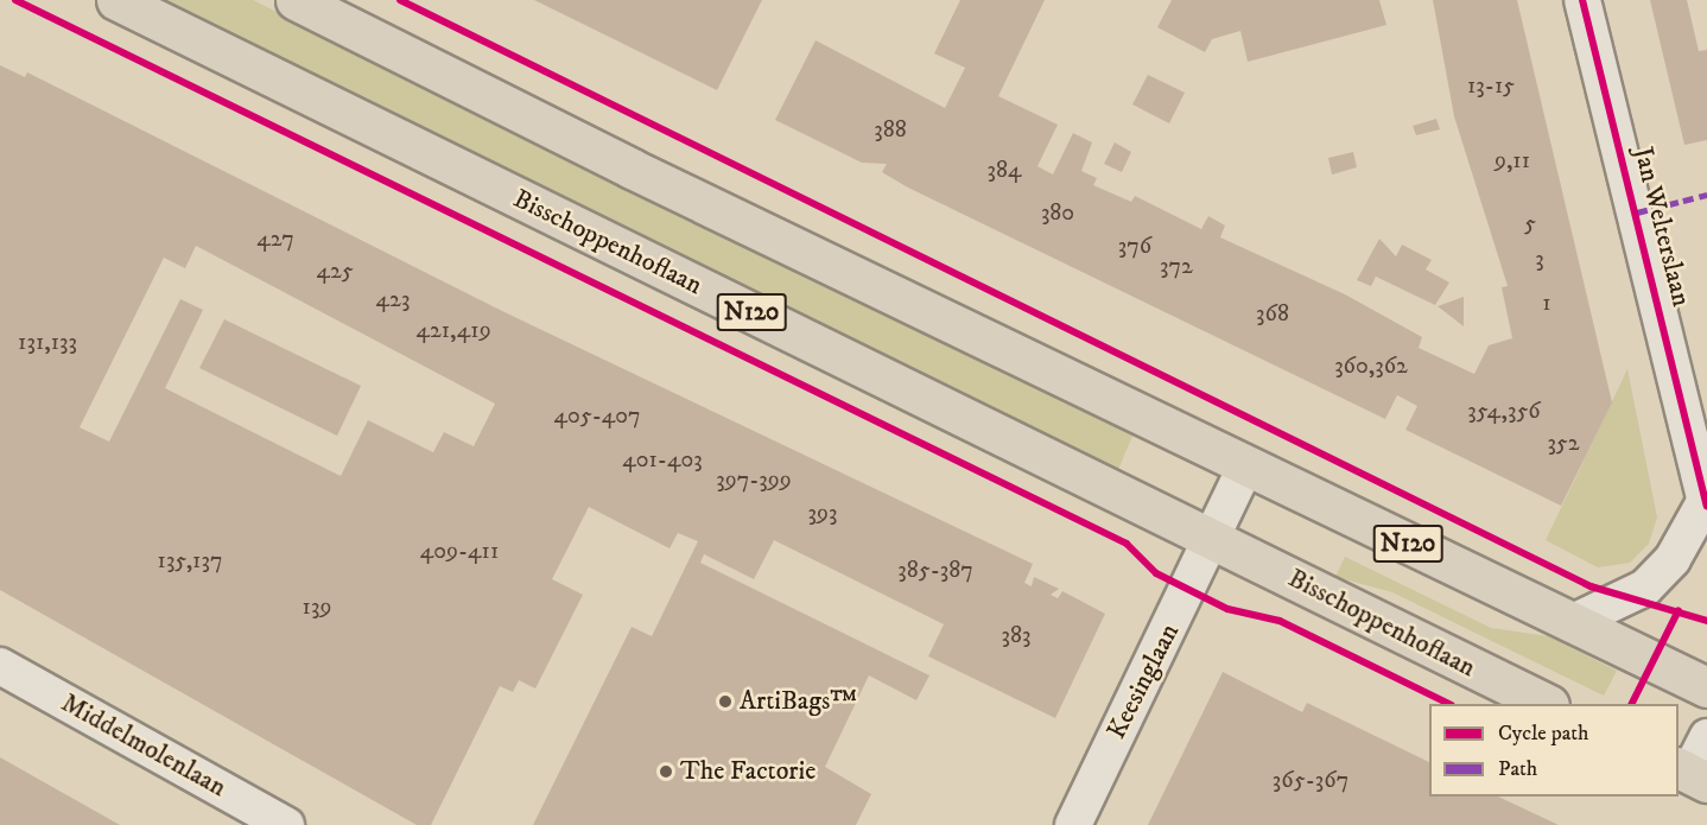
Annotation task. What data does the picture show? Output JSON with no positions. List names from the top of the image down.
{
  "streets": {
    "main road": ["Bisschoppenhoflaan", "N120"],
    "street": ["Jan Welterslaan", "Keesinglaan", "Middelmolenlaan"]
  },
  "crossings": [
    ["Jan Welterslaan", "N120"],
    ["Bisschoppenhoflaan", "Keesinglaan"]
  ],
  "places": ["ArtiBags™", "The Factorie"],
  "house_numbers": [
    "13-15",
    "388",
    "9,11",
    "384",
    "380",
    "5",
    "427",
    "376",
    "3",
    "372",
    "425",
    "423",
    "1",
    "368",
    "421,419",
    "131,133",
    "360,362",
    "354,356",
    "405-407",
    "352",
    "401-403",
    "397-399",
    "393",
    "409-411",
    "135,137",
    "385-387",
    "139",
    "383",
    "365-367"
  ],
  "legend": ["Cycle path", "Path"]
}
